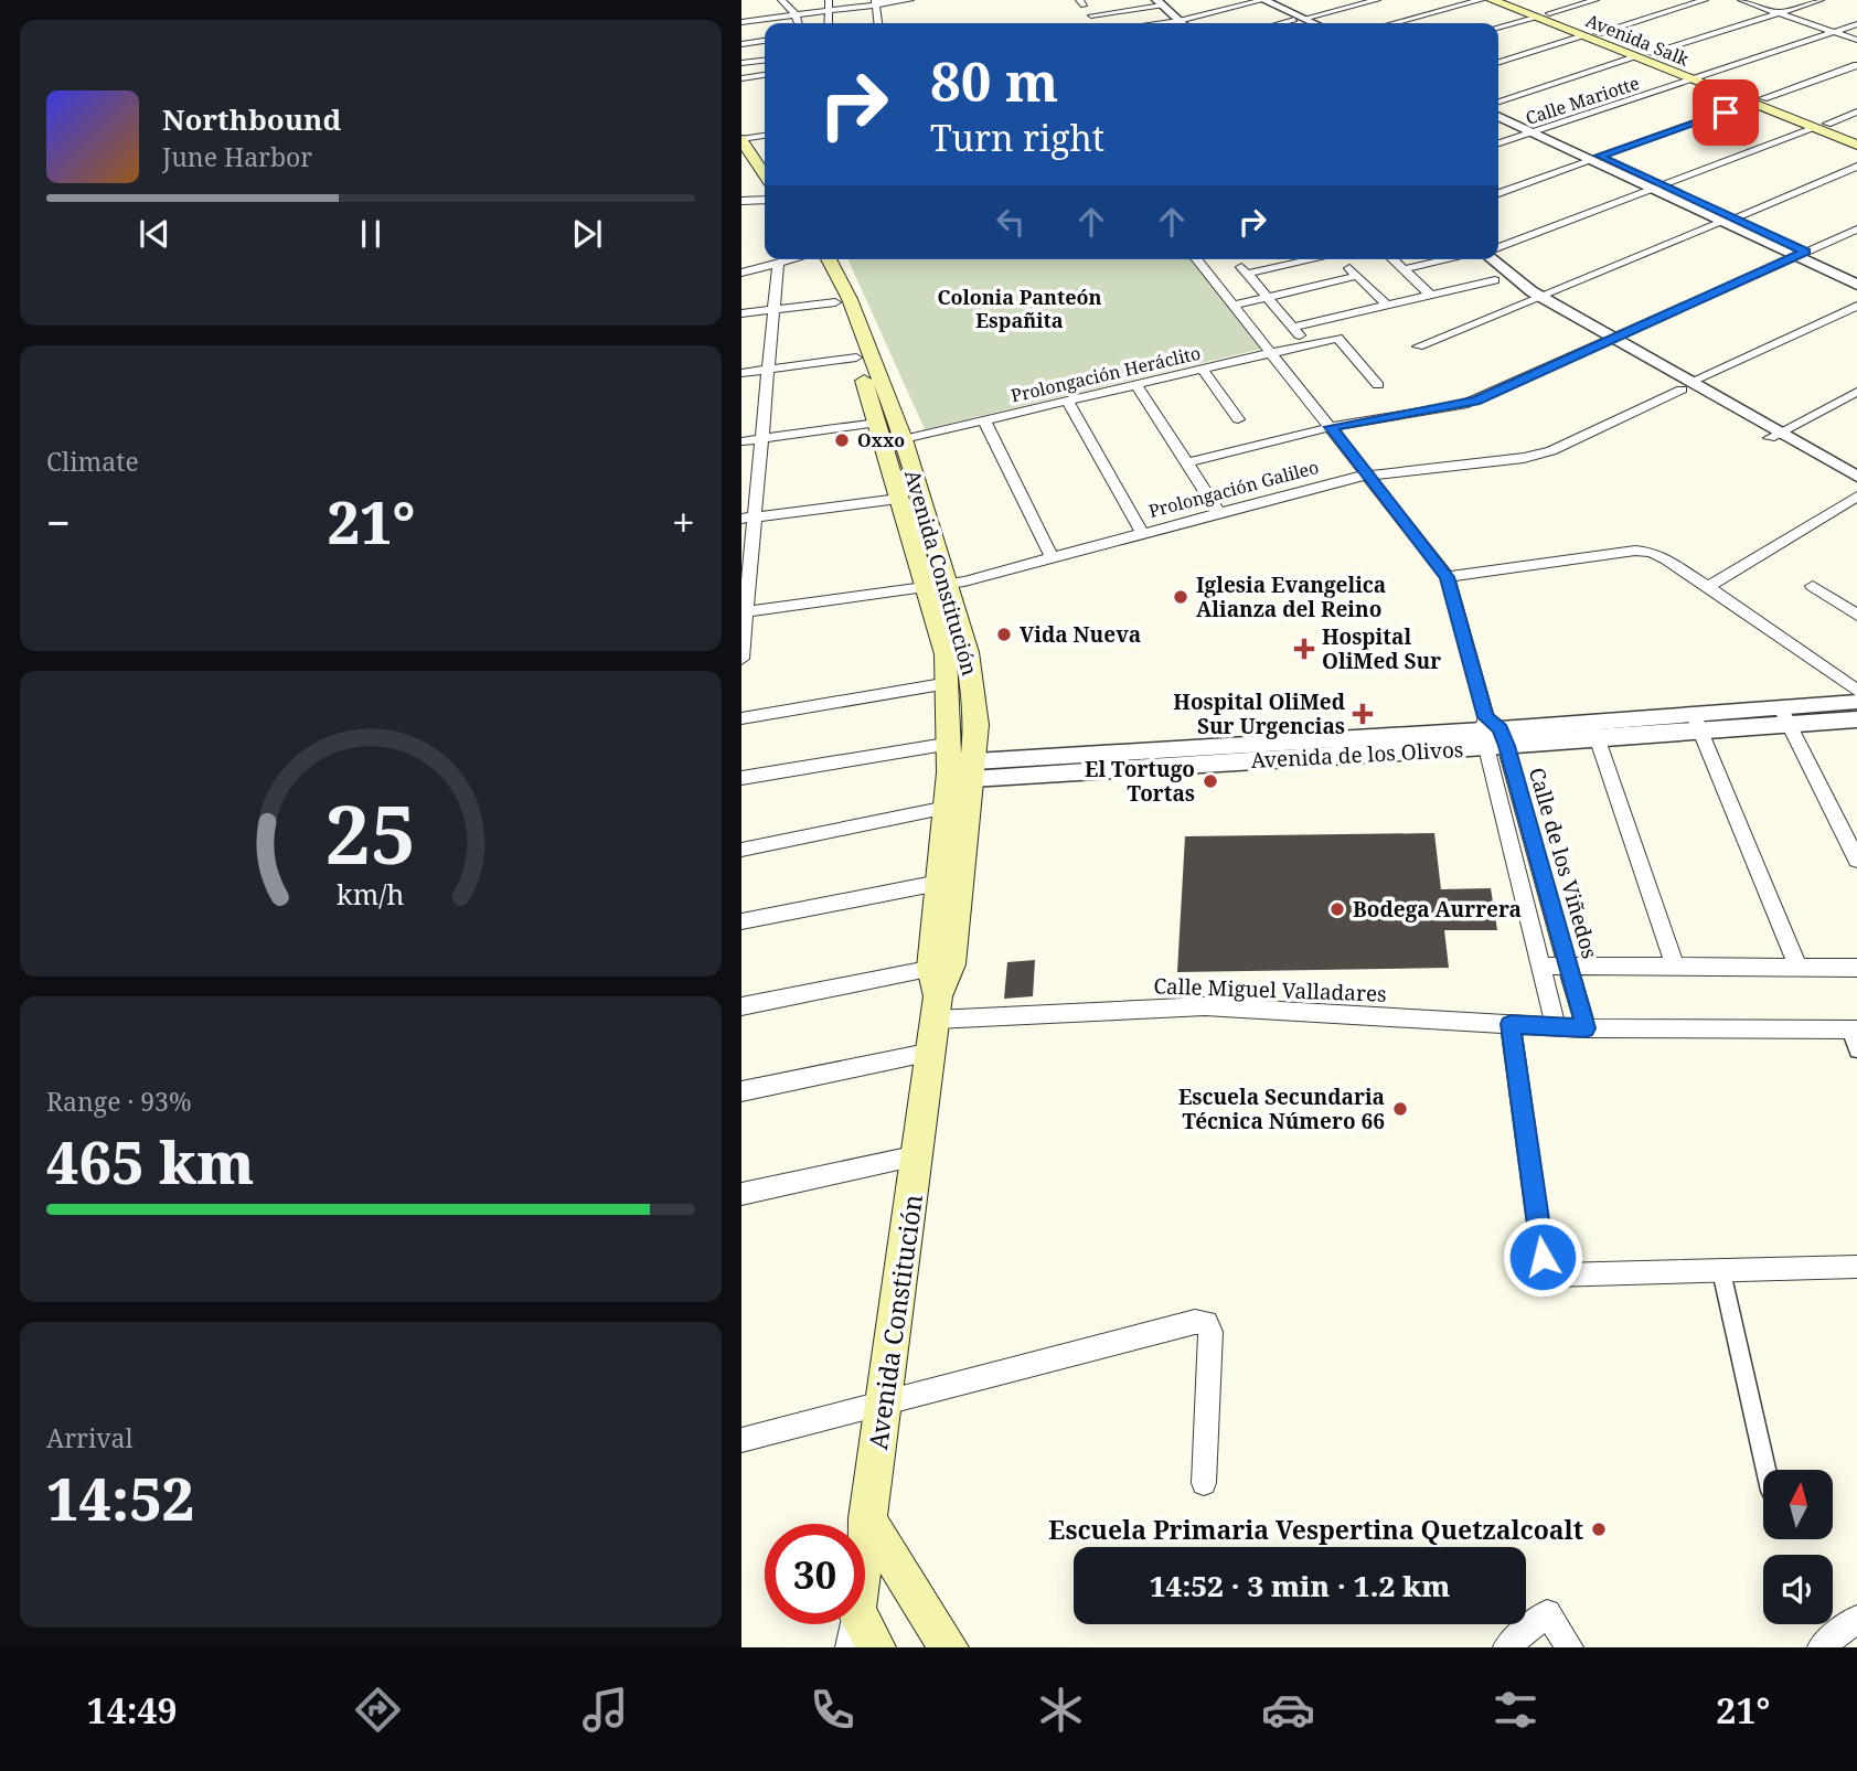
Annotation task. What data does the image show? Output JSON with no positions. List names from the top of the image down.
{
  "streets": {
    "main road": ["Avenida Salk", "Avenida Constitución"],
    "street": [
      "Calle Mariotte",
      "Prolongación Heráclito",
      "Prolongación Galileo",
      "Avenida de los Olivos",
      "Calle de los Viñedos",
      "Calle Miguel Valladares"
    ]
  },
  "crossings": [
    ["Avenida Salk", "Calle Mariotte"],
    ["Prolongación Heráclito", "Avenida Constitución"],
    ["Prolongación Heráclito", "Calle de los Viñedos"],
    ["Prolongación Galileo", "Avenida Constitución"],
    ["Prolongación Galileo", "Calle de los Viñedos"],
    ["Avenida Constitución", "Avenida de los Olivos"],
    ["Avenida Constitución", "Calle Miguel Valladares"],
    ["Avenida de los Olivos", "Calle de los Viñedos"],
    ["Calle de los Viñedos", "Calle Miguel Valladares"]
  ],
  "districts": ["Colonia Panteón Españita"],
  "places": {
    "other": [
      "Oxxo",
      "Iglesia Evangelica Alianza del Reino",
      "Vida Nueva",
      "El Tortugo Tortas",
      "Bodega Aurrera",
      "Escuela Secundaria Técnica Número 66",
      "Escuela Primaria Vespertina Quetzalcoalt"
    ],
    "health": ["Hospital OliMed Sur", "Hospital OliMed Sur Urgencias"]
  },
  "north": "top",
  "page": {
    "turn": ["80 m", "Turn right"],
    "song": ["Northbound", "June Harbor"],
    "tile": [
      "Climate",
      ["Range · 93%", "465 km"],
      ["Arrival", "14:52"]
    ],
    "heat": ["−", "21°", "+"],
    "limit": "30",
    "trip": "14:52 · 3 min · 1.2 km",
    "tabs": ["14:49", "21°"],
    "gauge": ["25", "km/h"]
  }
}
